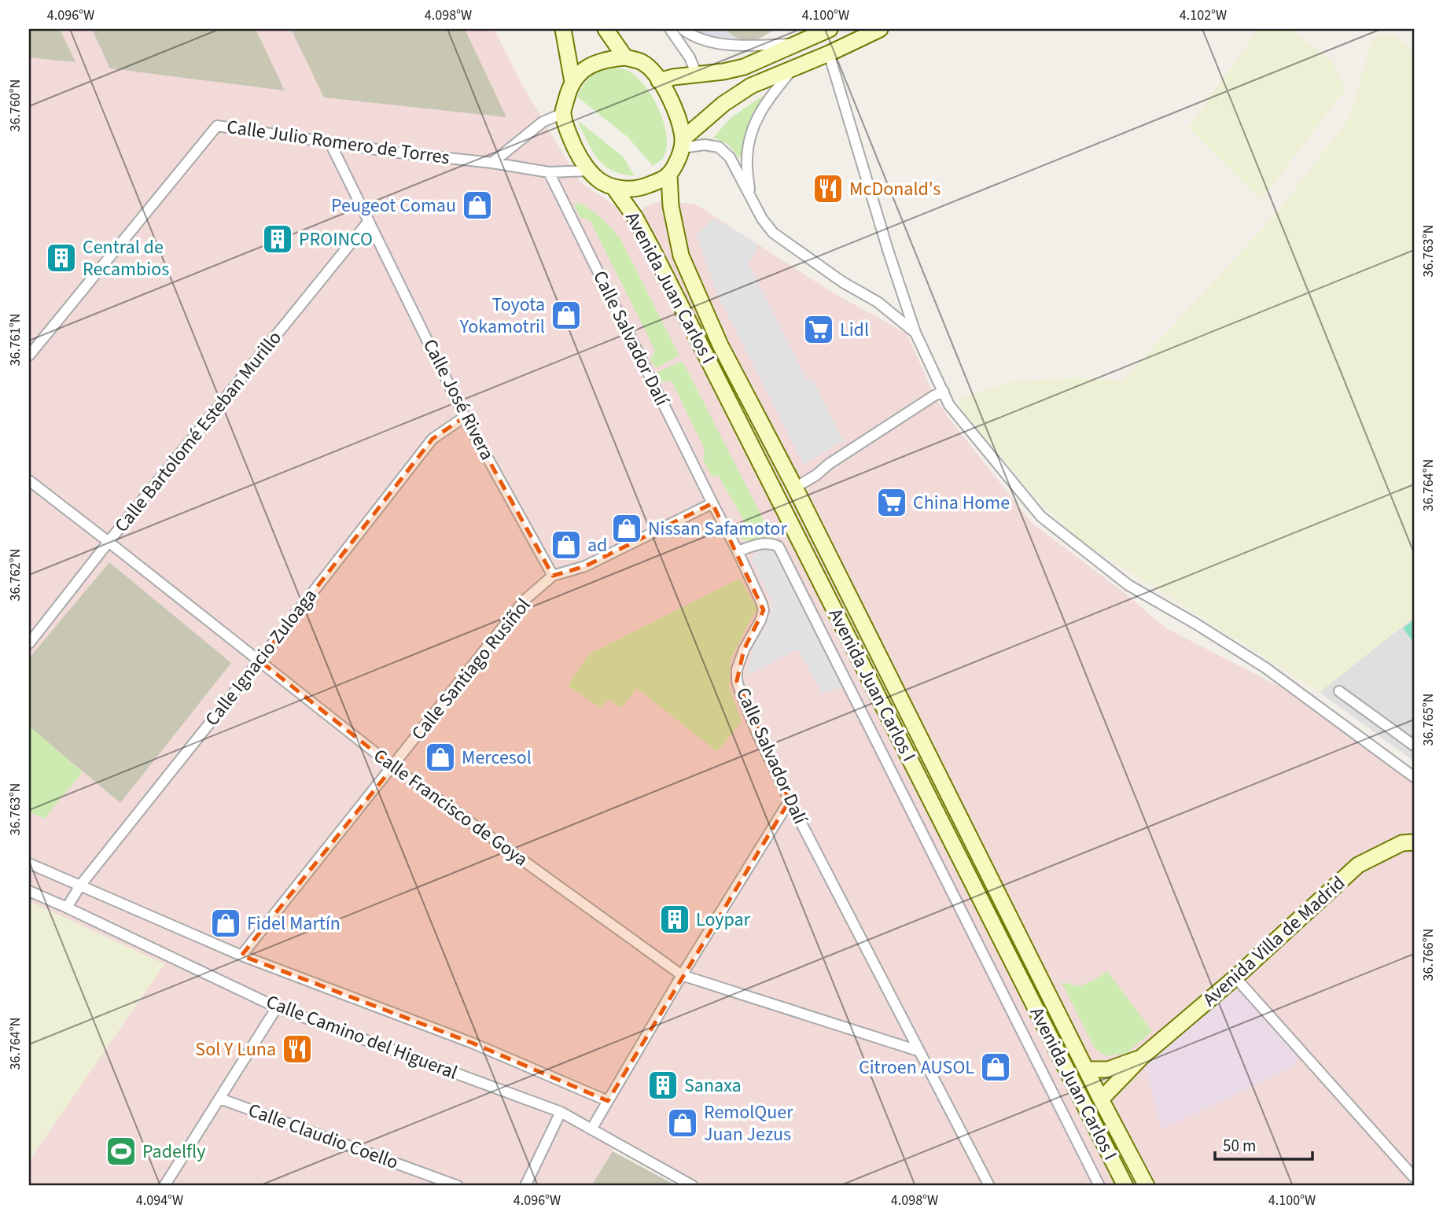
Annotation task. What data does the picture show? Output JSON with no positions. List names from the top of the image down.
{
  "streets": {
    "street": [
      "Calle Julio Romero de Torres",
      "Avenida Juan Carlos I",
      "Calle Salvador Dalí",
      "Calle José Rivera",
      "Calle Bartolomé Esteban Murillo",
      "Calle Ignacio Zuloaga",
      "Calle Santiago Rusiñol",
      "Calle Francisco de Goya",
      "Avenida Villa de Madrid",
      "Calle Camino del Higueral",
      "Calle Claudio Coello"
    ]
  },
  "crossings": [
    ["Calle Julio Romero de Torres", "Avenida Juan Carlos I"],
    ["Calle Julio Romero de Torres", "Calle Salvador Dalí"],
    ["Calle Julio Romero de Torres", "Calle José Rivera"],
    ["Calle Salvador Dalí", "Calle Santiago Rusiñol"],
    ["Calle Salvador Dalí", "Calle Francisco de Goya"],
    ["Calle José Rivera", "Calle Bartolomé Esteban Murillo"],
    ["Calle José Rivera", "Calle Ignacio Zuloaga"],
    ["Calle José Rivera", "Calle Santiago Rusiñol"],
    ["Calle Bartolomé Esteban Murillo", "Calle Francisco de Goya"],
    ["Calle Ignacio Zuloaga", "Calle Francisco de Goya"],
    ["Calle Ignacio Zuloaga", "Calle Camino del Higueral"],
    ["Calle Santiago Rusiñol", "Calle Francisco de Goya"],
    ["Calle Santiago Rusiñol", "Calle Camino del Higueral"]
  ],
  "places": {
    "restaurant": ["McDonald's", "Sol Y Luna"],
    "shop": [
      "Peugeot Comau",
      "Toyota Yokamotril",
      "Nissan Safamotor",
      "ad",
      "Mercesol",
      "Fidel Martín",
      "Citroen AUSOL",
      "RemolQuer Juan Jezus"
    ],
    "building": [
      "PROINCO",
      "Central de Recambios",
      "Loypar",
      "Sanaxa"
    ],
    "supermarket": ["Lidl", "China Home"],
    "sports": ["Padelfly"]
  },
  "scale_bar": "50 m",
  "coordinates": [
    "4.096°W",
    "4.098°W",
    "4.100°W",
    "4.102°W",
    "36.760°N",
    "36.763°N",
    "36.761°N",
    "36.764°N",
    "36.762°N",
    "36.765°N",
    "36.766°N",
    "4.094°W"
  ]
}
